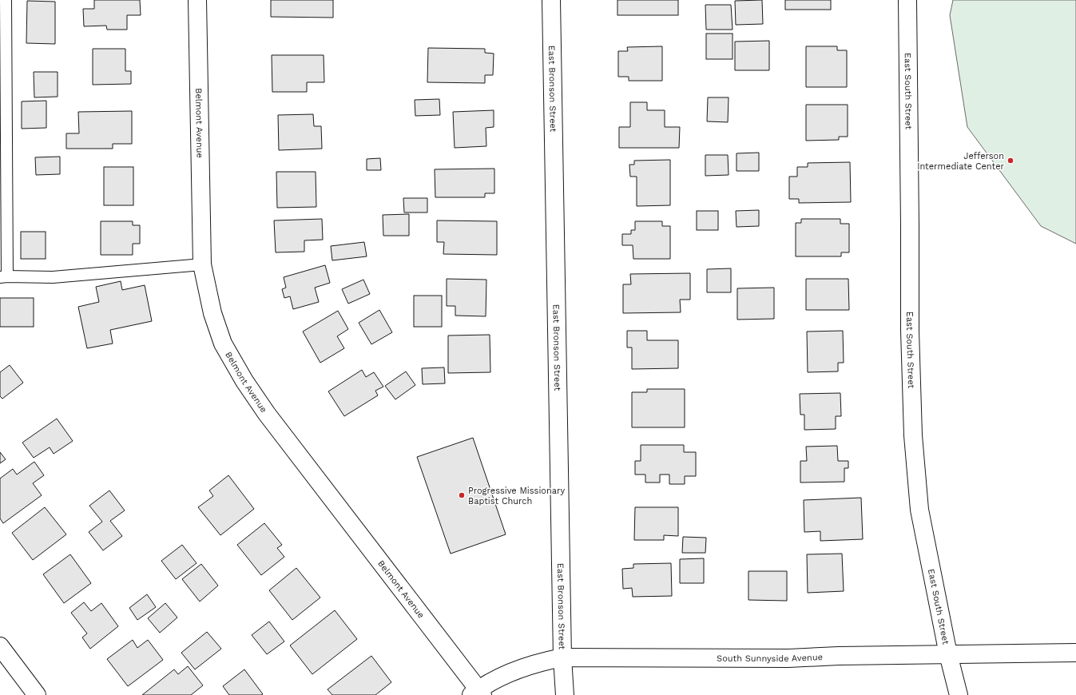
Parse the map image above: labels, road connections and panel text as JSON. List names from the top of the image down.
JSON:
{
  "streets": {
    "street": [
      "East Bronson Street",
      "East South Street",
      "Belmont Avenue",
      "South Sunnyside Avenue"
    ]
  },
  "crossings": [
    ["East Bronson Street", "South Sunnyside Avenue"],
    ["East South Street", "South Sunnyside Avenue"],
    ["Belmont Avenue", "South Sunnyside Avenue"]
  ],
  "places": ["Jefferson Intermediate Center", "Progressive Missionary Baptist Church"]
}
